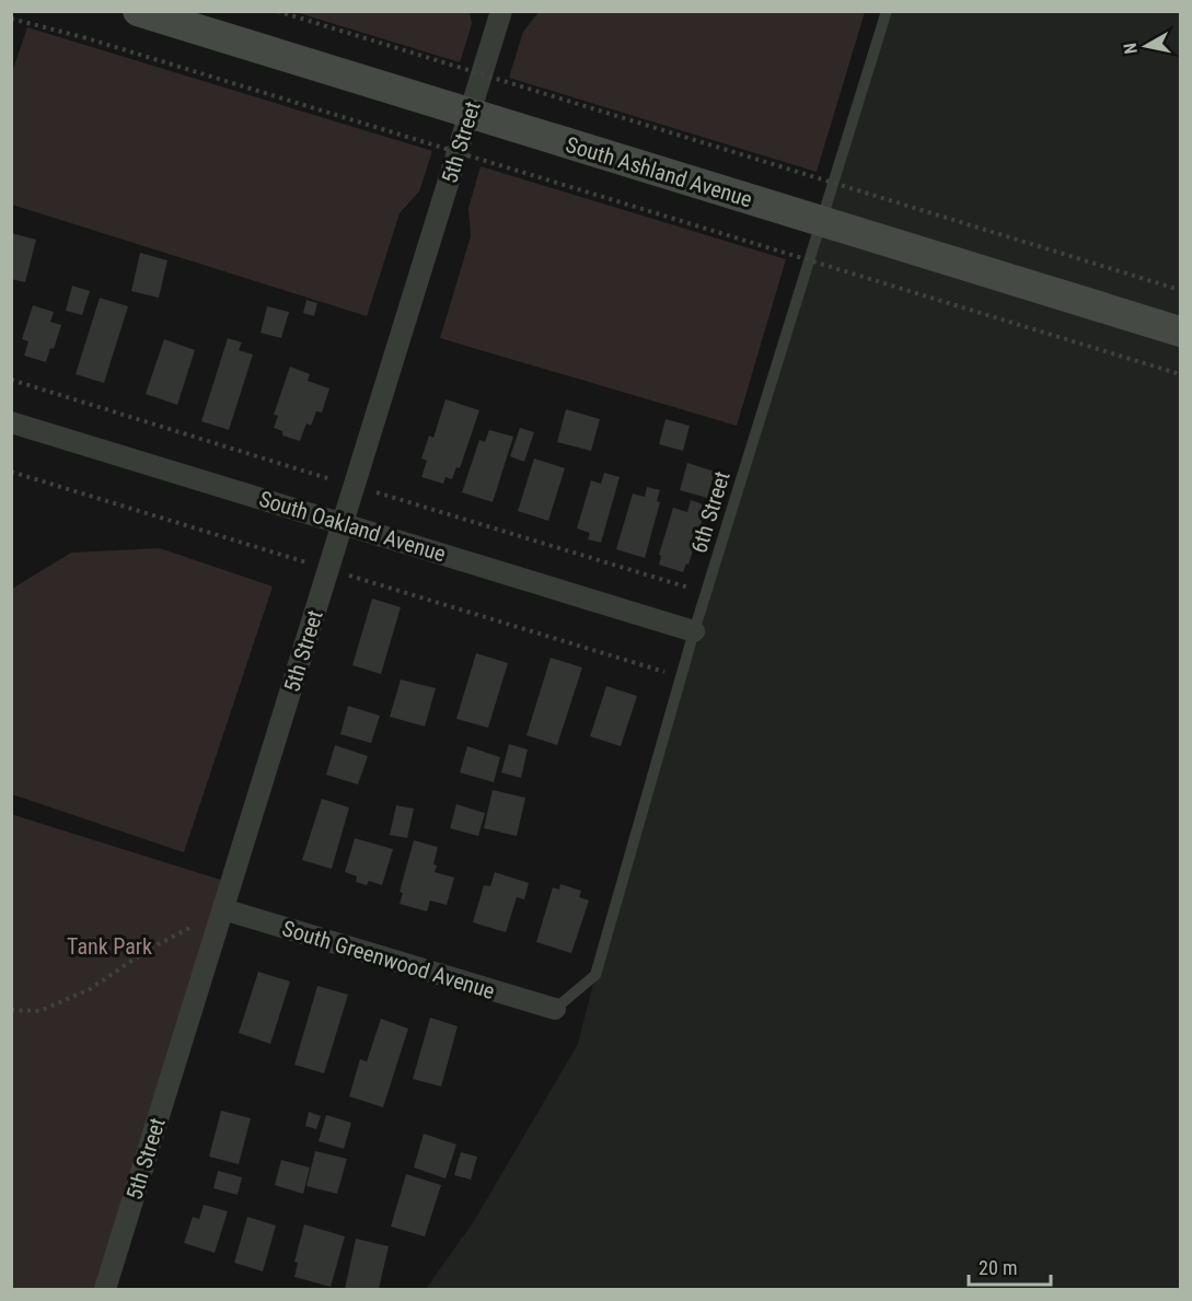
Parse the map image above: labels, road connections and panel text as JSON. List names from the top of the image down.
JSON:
{
  "streets": {
    "main road": ["South Ashland Avenue"],
    "street": ["5th Street", "South Oakland Avenue", "South Greenwood Avenue"],
    "lane": ["6th Street"]
  },
  "crossings": [
    ["5th Street", "South Oakland Avenue"],
    ["5th Street", "South Greenwood Avenue"],
    ["6th Street", "South Oakland Avenue"],
    ["6th Street", "South Greenwood Avenue"]
  ],
  "parks": ["Tank Park"],
  "scale_bar": "20 m",
  "north": "left"
}
